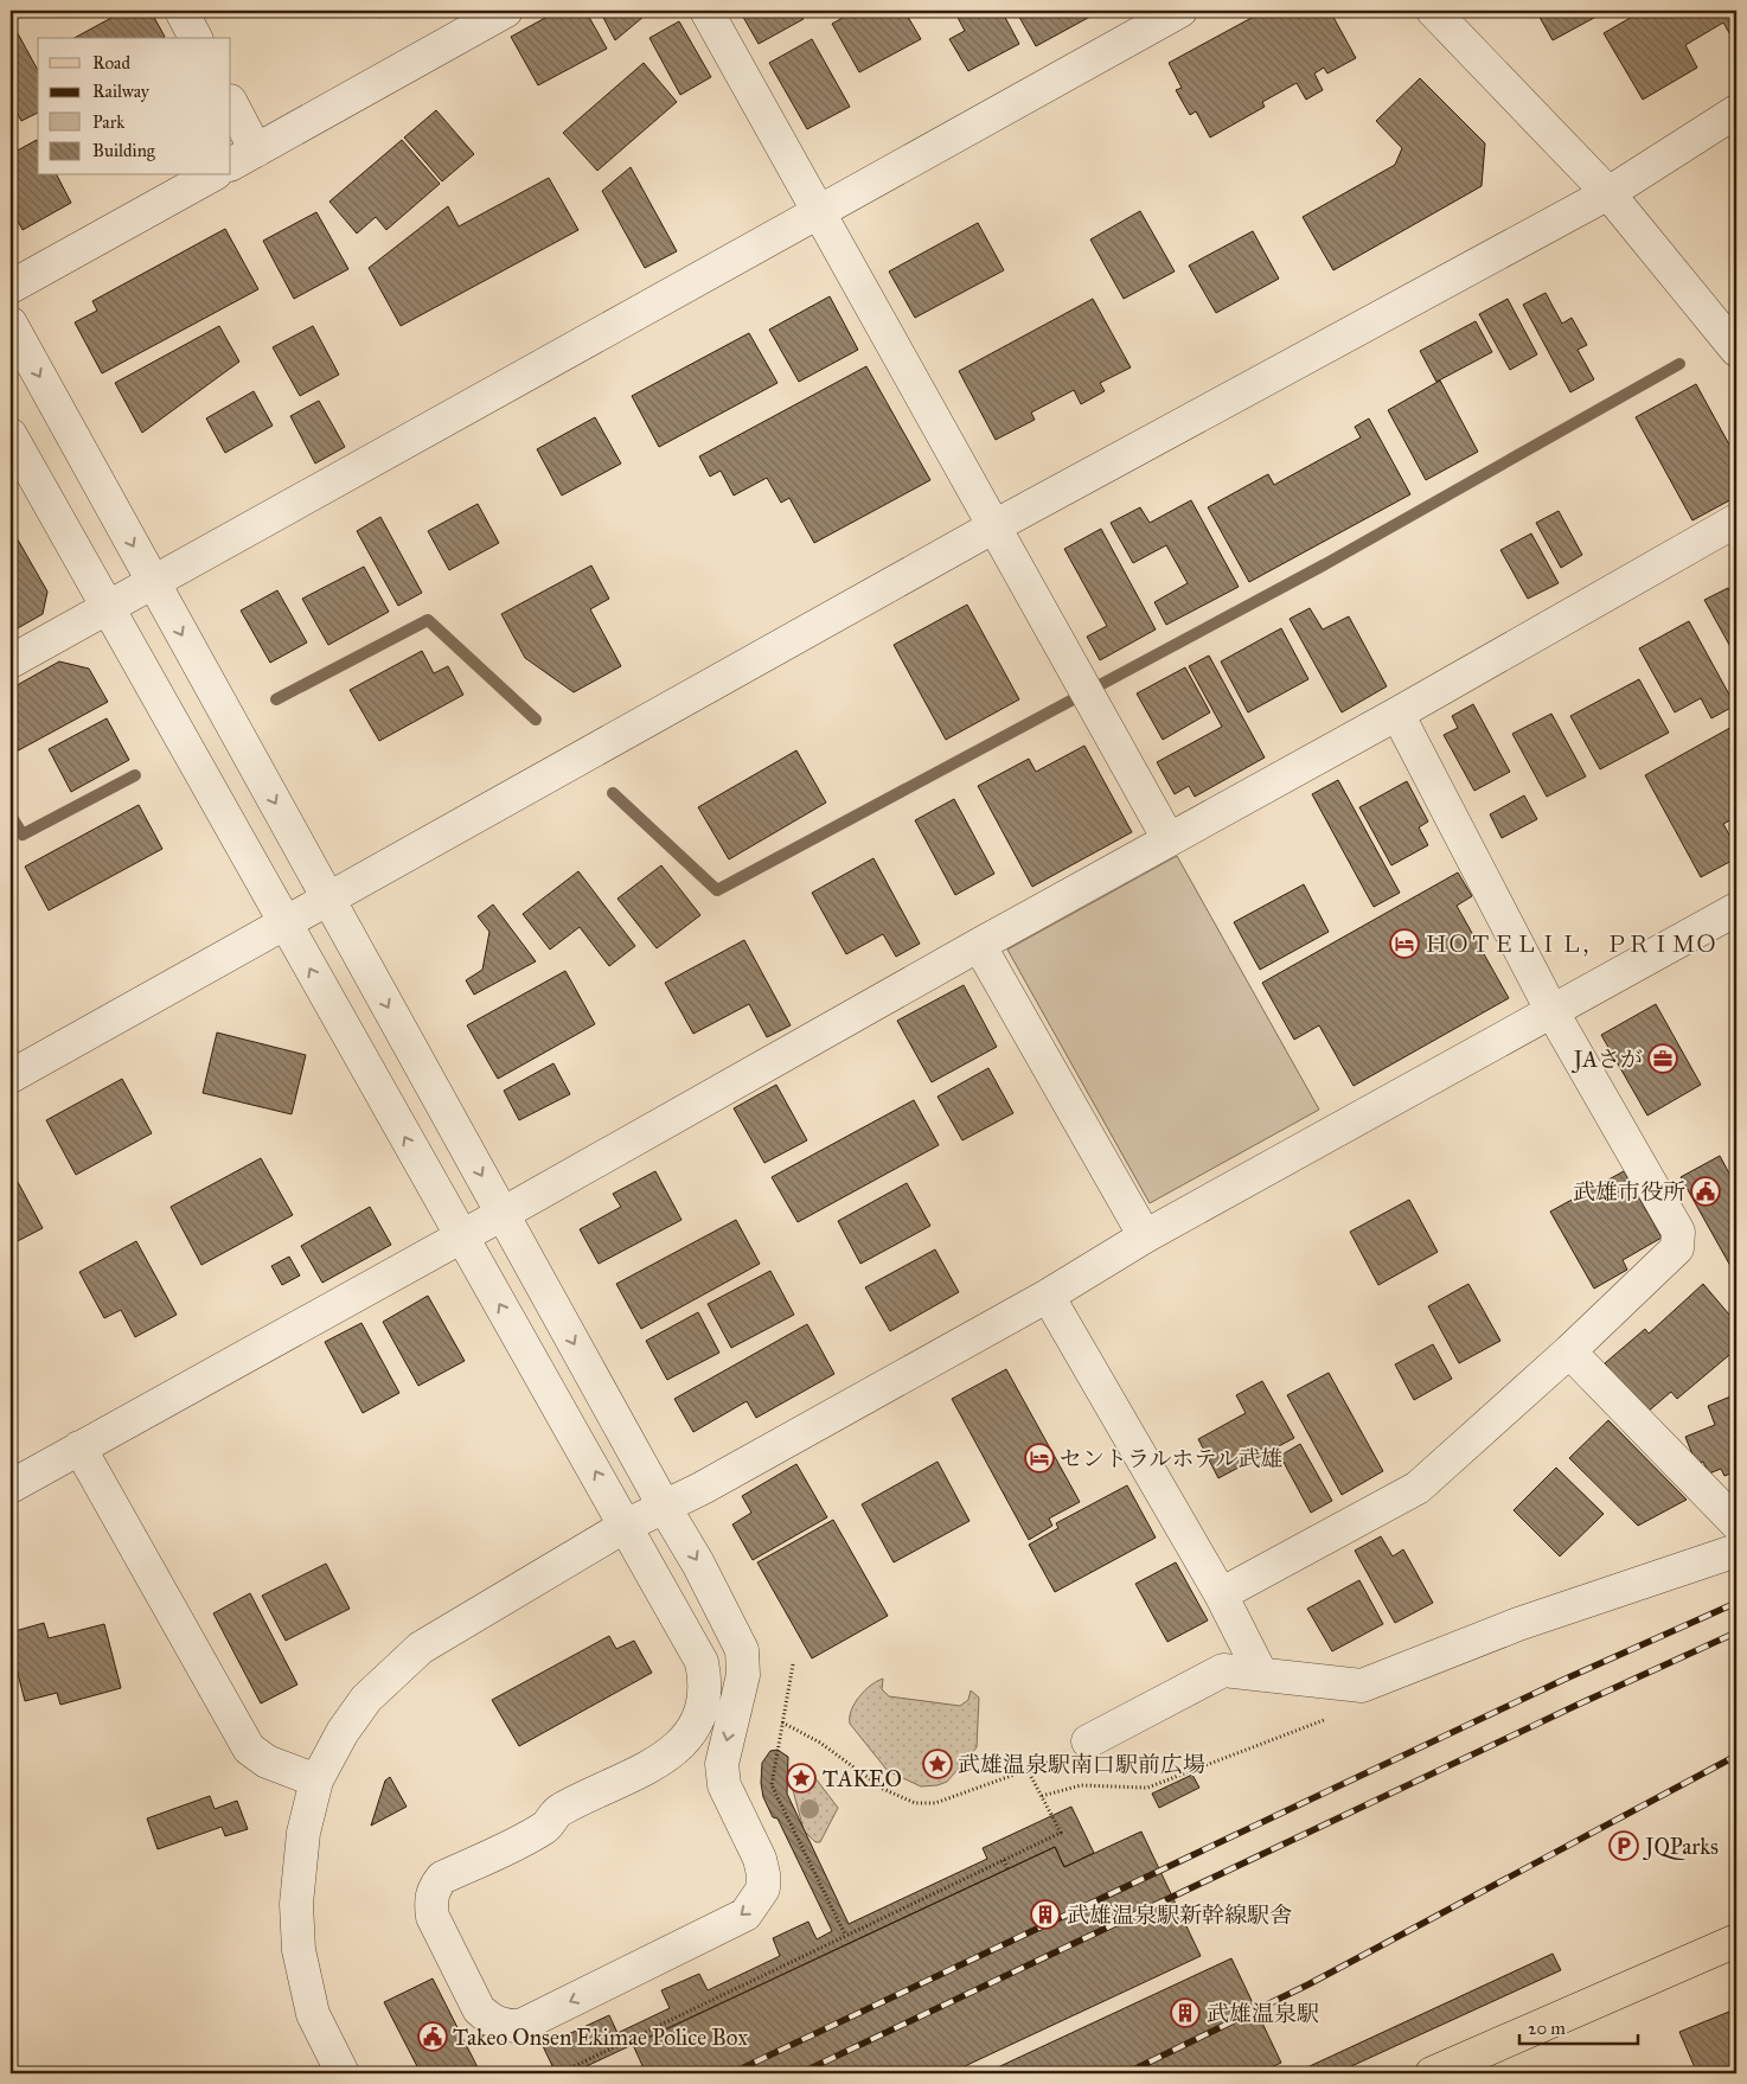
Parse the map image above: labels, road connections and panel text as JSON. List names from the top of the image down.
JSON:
{
  "places": {
    "hotel": ["ＨＯＴＥＬＩＬ，ＰＲＩＭＯ", "セントラルホテル武雄"],
    "office": ["JAさが"],
    "public building": ["武雄市役所", "Takeo Onsen Ekimae Police Box"],
    "place": ["武雄温泉駅南口駅前広場", "TAKEO"],
    "parking": ["JQParks"],
    "building": ["武雄温泉駅新幹線駅舎", "武雄温泉駅"]
  },
  "legend": [
    "Road",
    "Railway",
    "Park",
    "Building"
  ],
  "scale_bar": "20 m"
}
